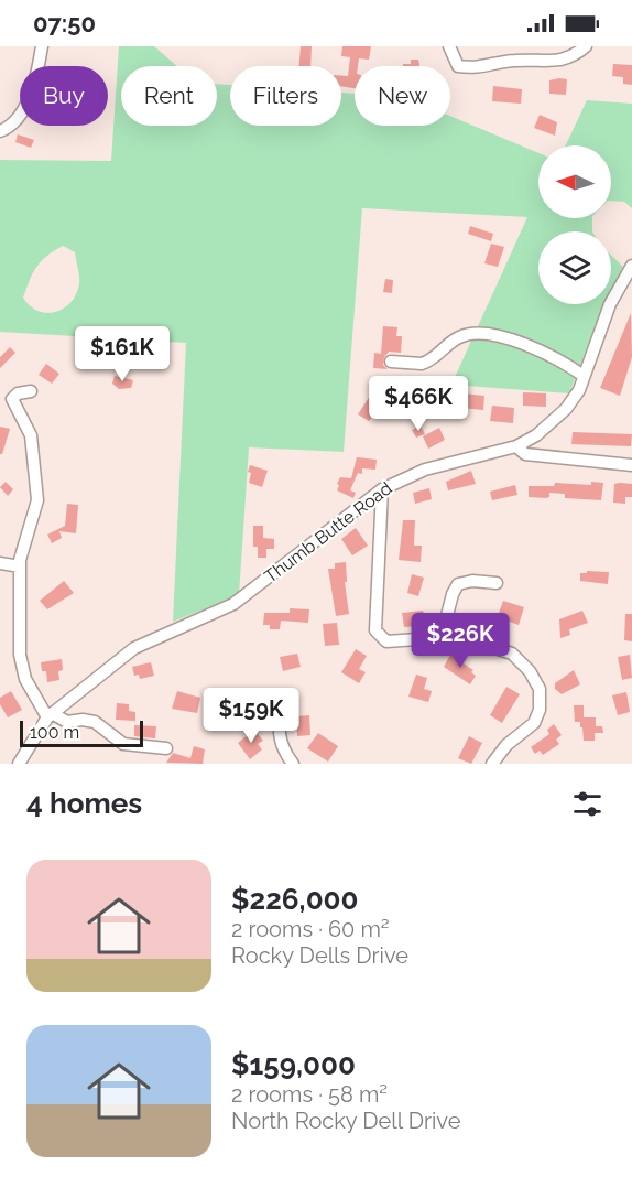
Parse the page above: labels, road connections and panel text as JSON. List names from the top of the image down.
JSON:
{
  "streets": {
    "street": ["Thumb Butte Road"]
  },
  "scale_bar": "100 m",
  "north": "left",
  "page": {
    "status": "07:50",
    "chip": [
      "Buy",
      "Rent",
      "Filters",
      "New"
    ],
    "price": [
      "$161K",
      "$466K",
      "$226K",
      "$159K"
    ],
    "scale": "100 m",
    "heading": "4 homes",
    "list": [
      {
        "name": "$226,000",
        "note": "2 rooms · 60 m² · Rocky Dells Drive"
      },
      {
        "name": "$159,000",
        "note": "2 rooms · 58 m² · North Rocky Dell Drive"
      }
    ]
  }
}
